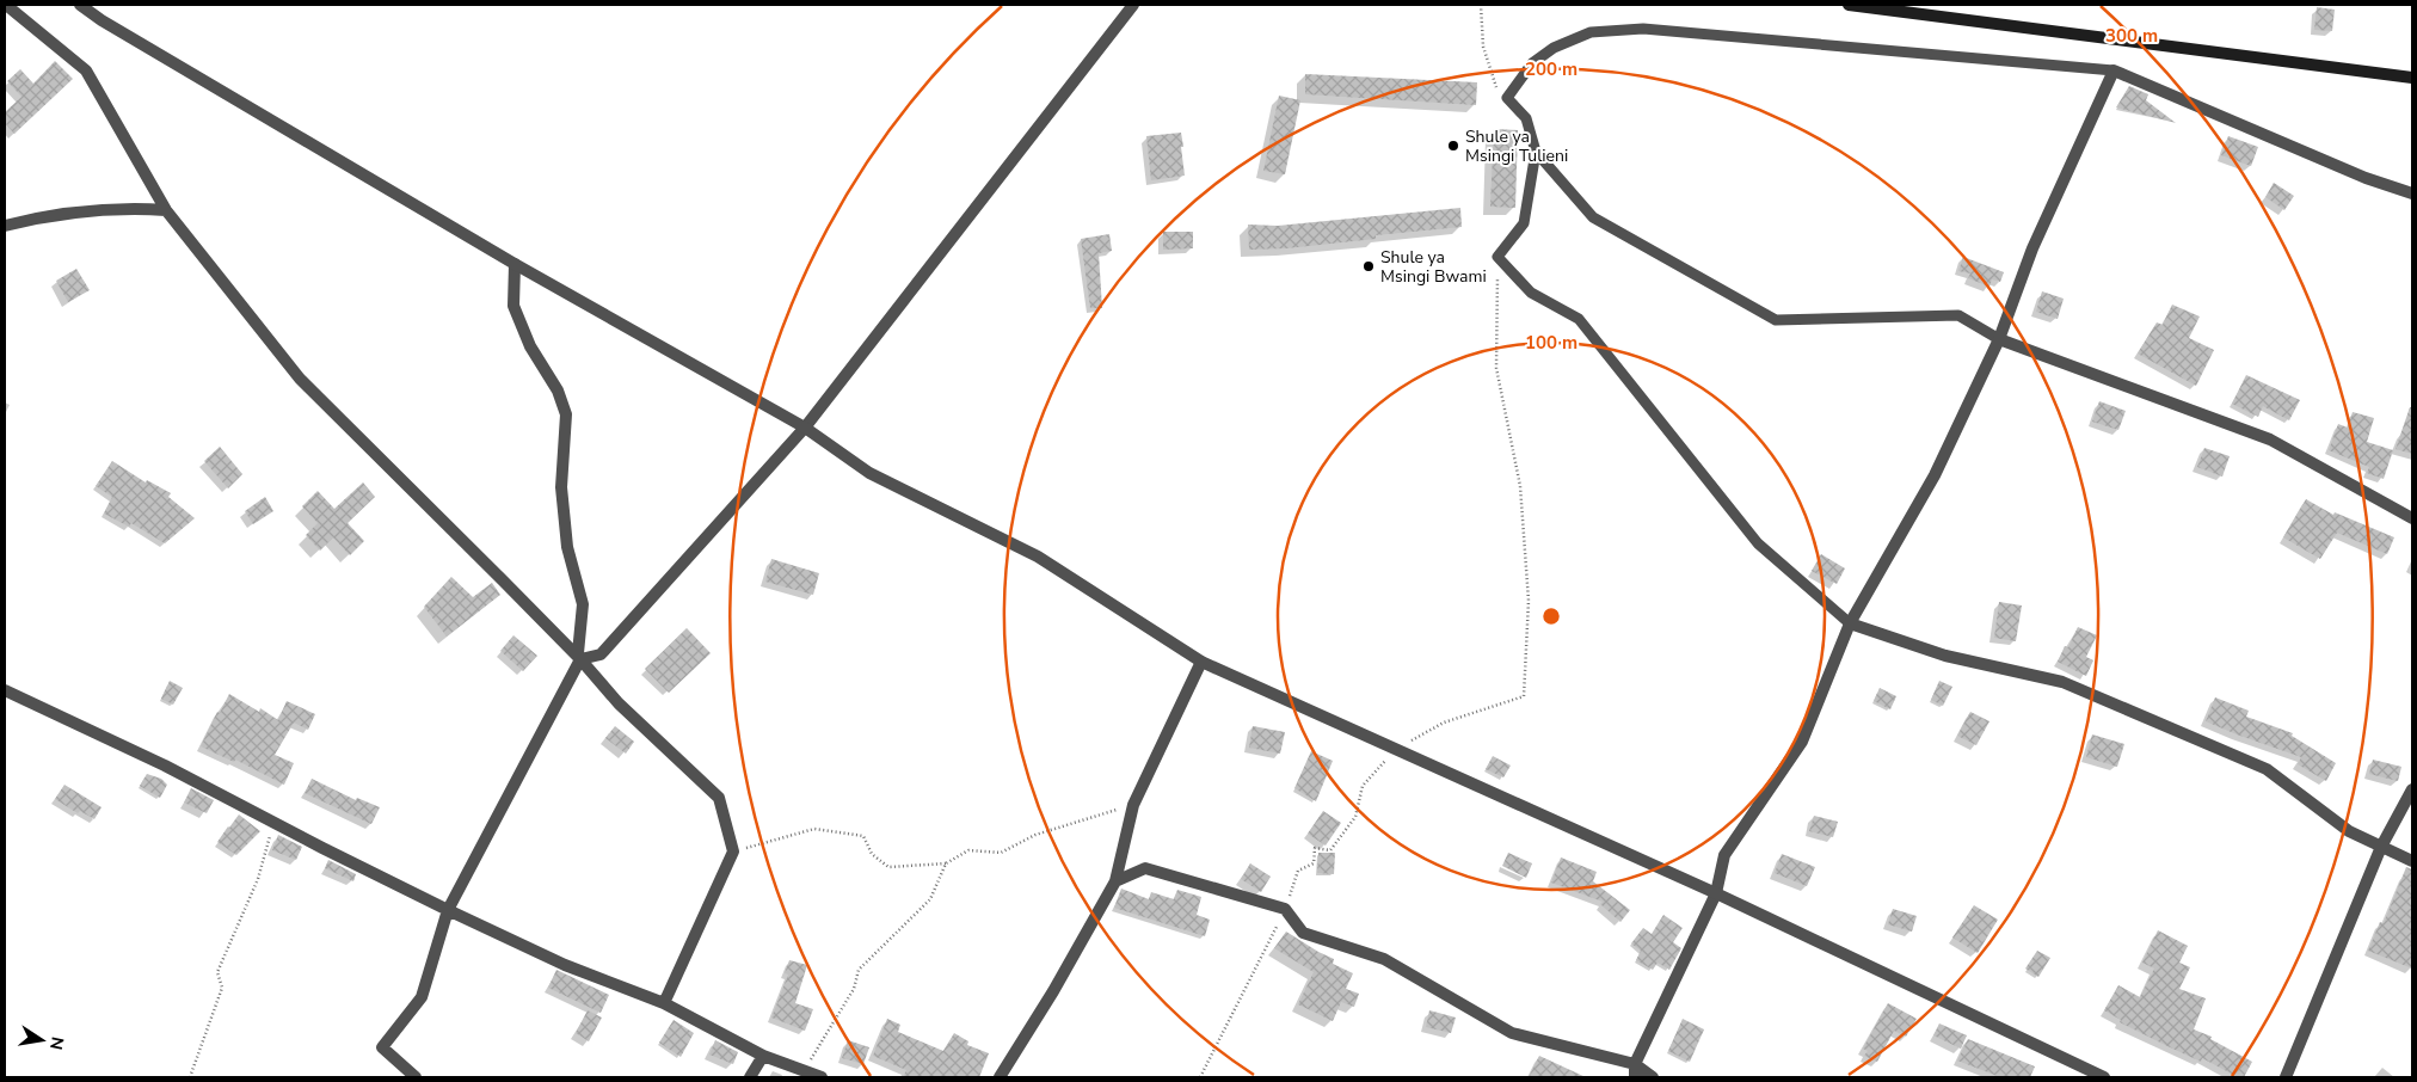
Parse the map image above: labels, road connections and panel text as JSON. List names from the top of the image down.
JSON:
{
  "places": ["Shule ya Msingi Tulieni", "Shule ya Msingi Bwami"],
  "north": "right",
  "rings": ["300 m", "200 m", "100 m"]
}
